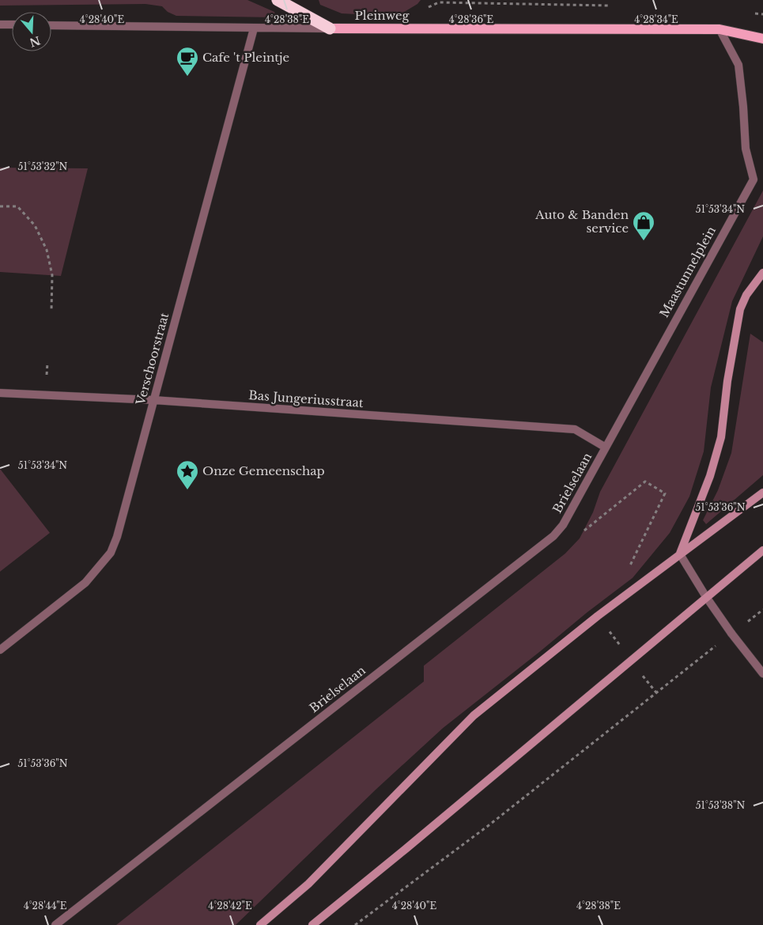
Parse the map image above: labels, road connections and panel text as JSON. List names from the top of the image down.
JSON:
{
  "streets": {
    "main road": ["Pleinweg"],
    "street": [
      "Maastunnelplein",
      "Verschoorstraat",
      "Bas Jungeriusstraat",
      "Brielselaan"
    ]
  },
  "crossings": [
    ["Pleinweg", "Maastunnelplein"],
    ["Pleinweg", "Verschoorstraat"],
    ["Maastunnelplein", "Bas Jungeriusstraat"],
    ["Maastunnelplein", "Brielselaan"],
    ["Verschoorstraat", "Bas Jungeriusstraat"],
    ["Bas Jungeriusstraat", "Brielselaan"]
  ],
  "places": {
    "cafe": ["Cafe 't Pleintje"],
    "shop": ["Auto & Banden service"],
    "place": ["Onze Gemeenschap"]
  },
  "north": "bottom",
  "coordinates": [
    "4°28'40\"E",
    "4°28'38\"E",
    "4°28'36\"E",
    "4°28'34\"E",
    "51°53'32\"N",
    "51°53'34\"N",
    "51°53'36\"N",
    "51°53'38\"N",
    "4°28'44\"E",
    "4°28'42\"E"
  ]
}
